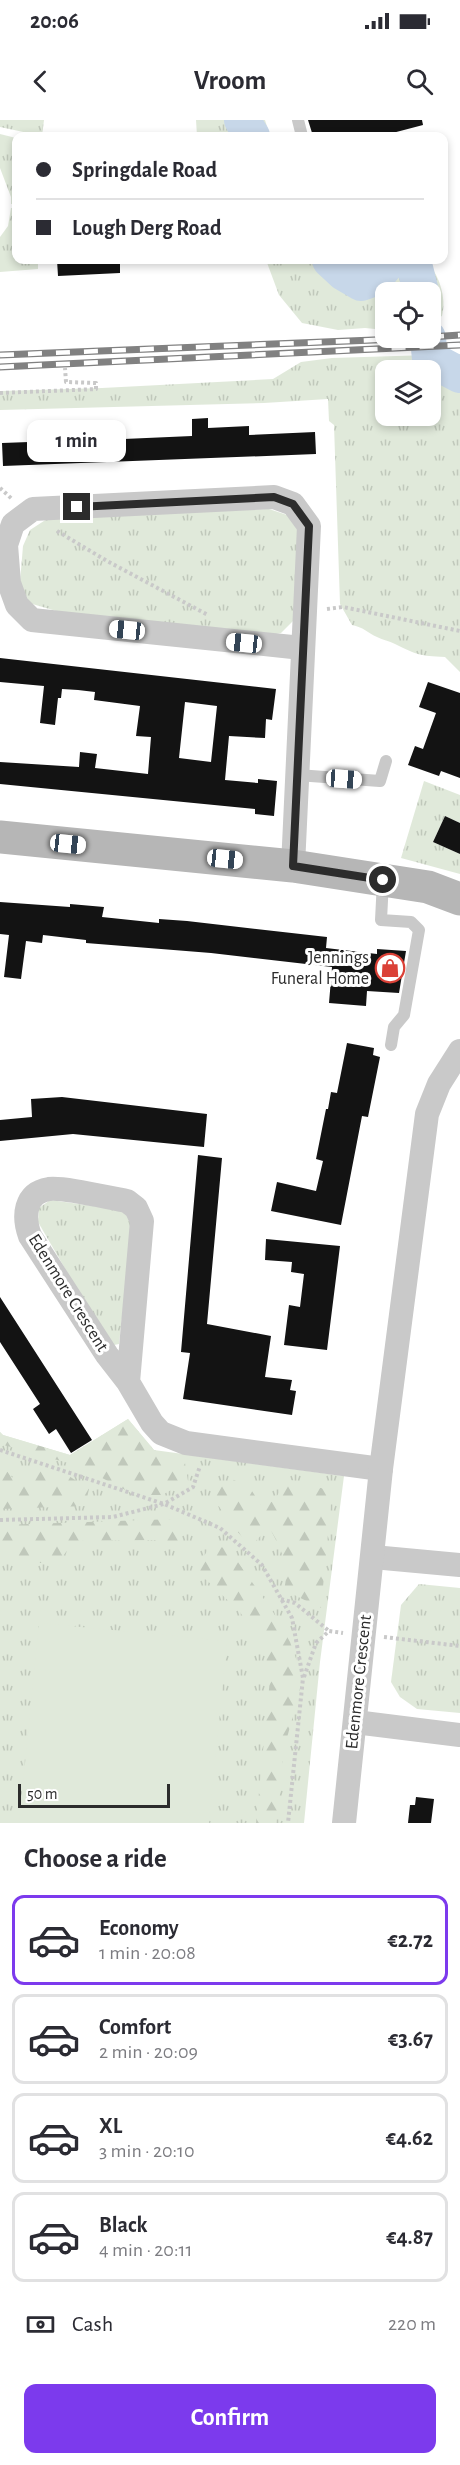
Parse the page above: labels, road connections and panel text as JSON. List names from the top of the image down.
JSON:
{
  "streets": {
    "street": ["Edenmore Crescent"]
  },
  "places": {
    "shop": ["Jennings Funeral Home"]
  },
  "scale_bar": "50 m",
  "page": {
    "status": "20:06",
    "header": "Vroom",
    "banner": ["Springdale Road", "Lough Derg Road"],
    "bubble": "1 min",
    "scale": "50 m",
    "heading": "Choose a ride",
    "list": [
      {
        "name": "Economy",
        "note": "1 min · 20:08",
        "value": "€2.72"
      },
      {
        "name": "Comfort",
        "note": "2 min · 20:09",
        "value": "€3.67"
      },
      {
        "name": "XL",
        "note": "3 min · 20:10",
        "value": "€4.62"
      },
      {
        "name": "Black",
        "note": "4 min · 20:11",
        "value": "€4.87"
      }
    ],
    "pay": ["Cash", "220 m"],
    "buttons": "Confirm"
  }
}
